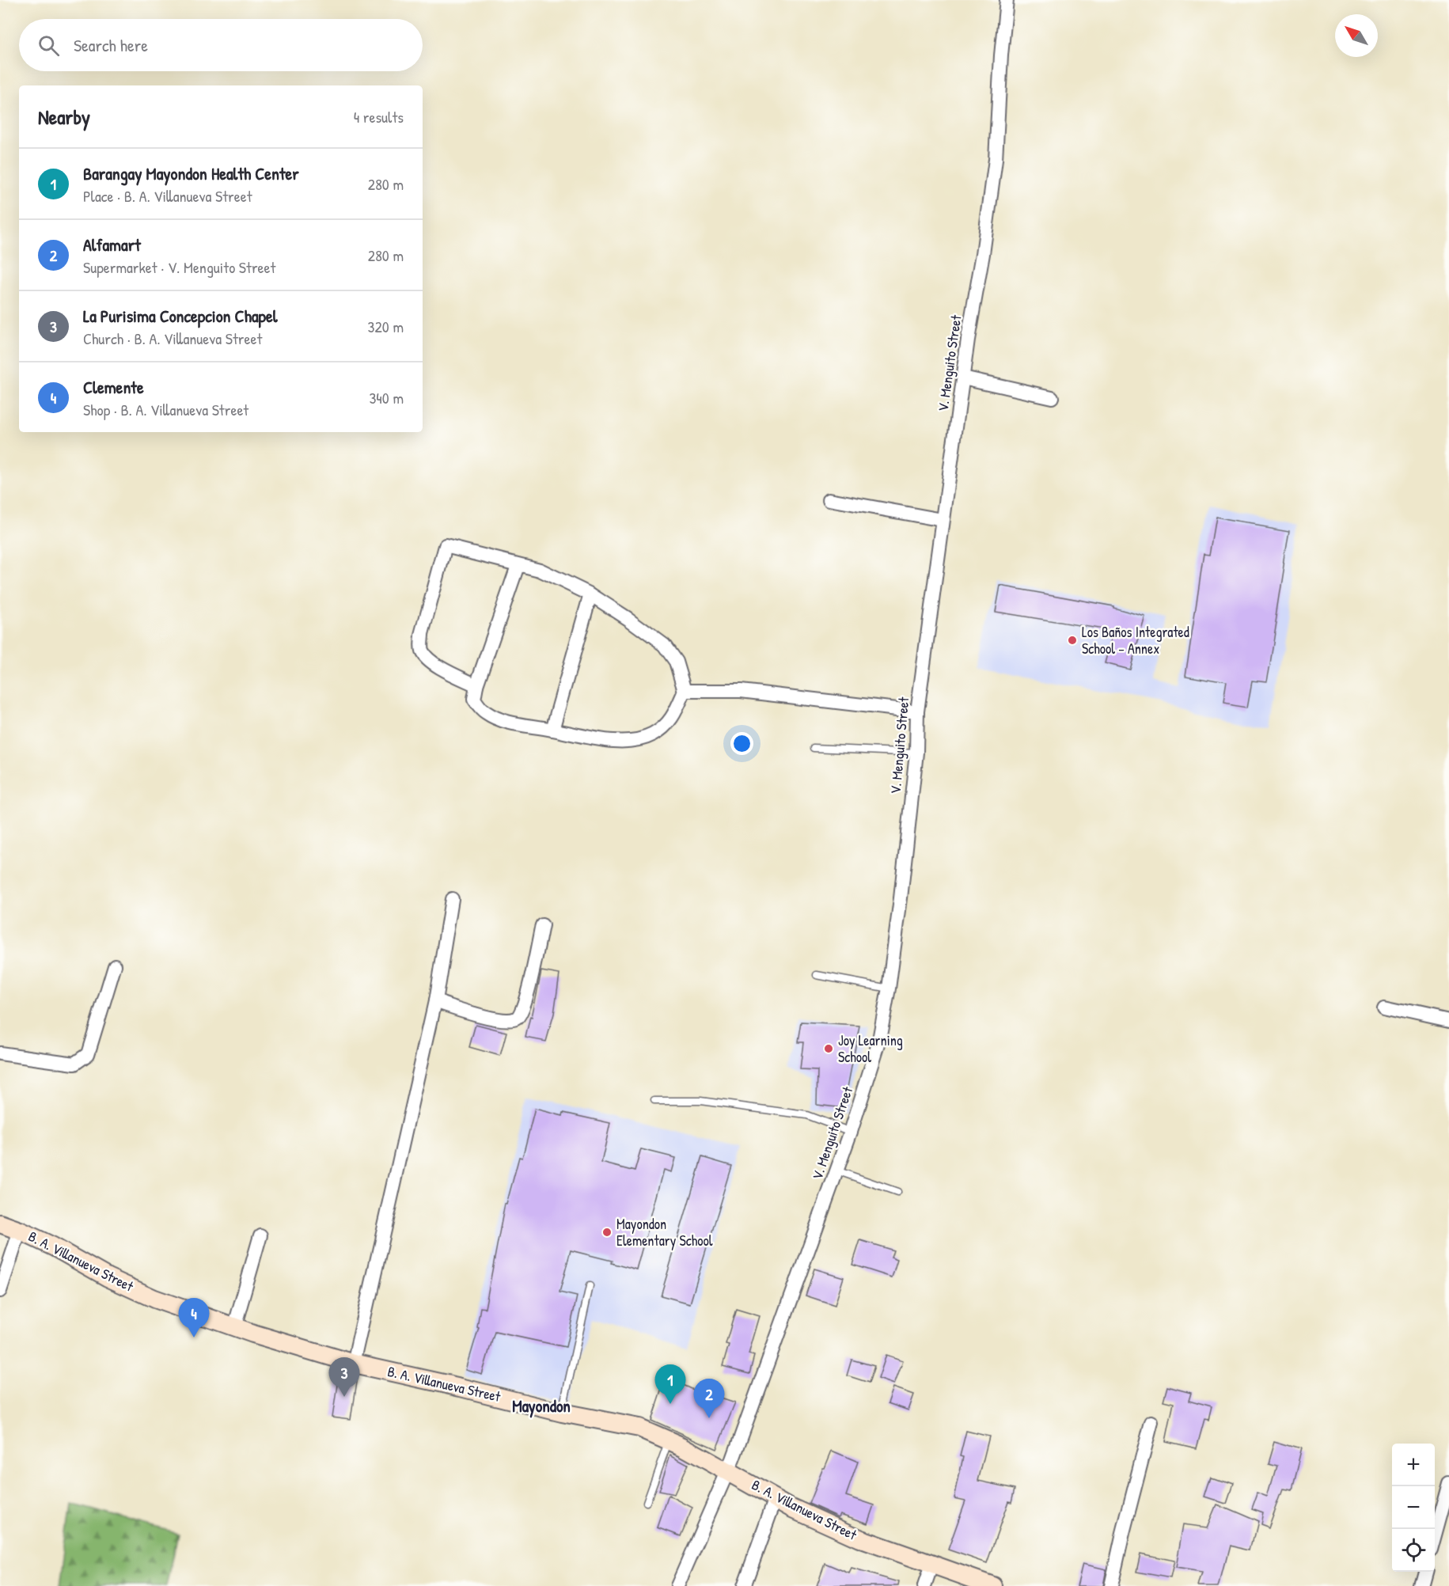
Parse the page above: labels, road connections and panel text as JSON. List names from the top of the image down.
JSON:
{
  "streets": {
    "street": ["V. Menguito Street", "B. A. Villanueva Street"]
  },
  "crossings": [
    ["V. Menguito Street", "B. A. Villanueva Street"]
  ],
  "districts": ["Mayondon"],
  "places": ["Los Baños Integrated School – Annex", "Joy Learning School", "Mayondon Elementary School"],
  "north": "top left",
  "page": {
    "search": "Search here",
    "heading": ["Nearby", "4 results"],
    "list": [
      {
        "mark": "1",
        "name": "Barangay Mayondon Health Center",
        "note": "Place · B. A. Villanueva Street",
        "value": "280 m"
      },
      {
        "mark": "2",
        "name": "Alfamart",
        "note": "Supermarket · V. Menguito Street",
        "value": "280 m"
      },
      {
        "mark": "3",
        "name": "La Purisima Concepcion Chapel",
        "note": "Church · B. A. Villanueva Street",
        "value": "320 m"
      },
      {
        "mark": "4",
        "name": "Clemente",
        "note": "Shop · B. A. Villanueva Street",
        "value": "340 m"
      }
    ],
    "pins": [
      "4",
      "3",
      "1",
      "2"
    ],
    "map_buttons": ["+", "−"]
  }
}
